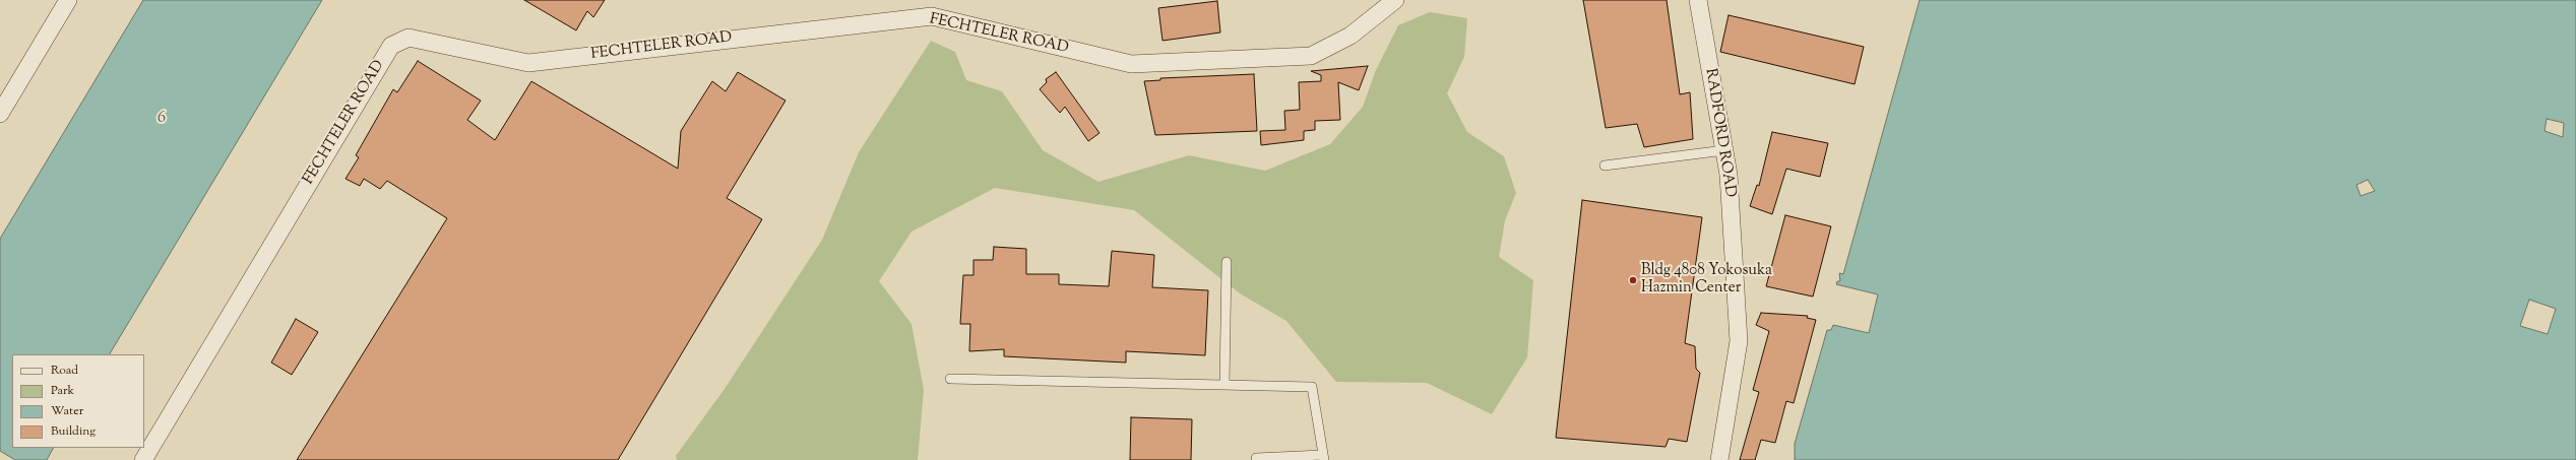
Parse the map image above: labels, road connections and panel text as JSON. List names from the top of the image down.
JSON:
{
  "streets": {
    "street": ["FECHTELER ROAD", "RADFORD ROAD"]
  },
  "water": ["6"],
  "places": ["Bldg 4808 Yokosuka Hazmin Center"],
  "legend": [
    "Road",
    "Park",
    "Water",
    "Building"
  ]
}
